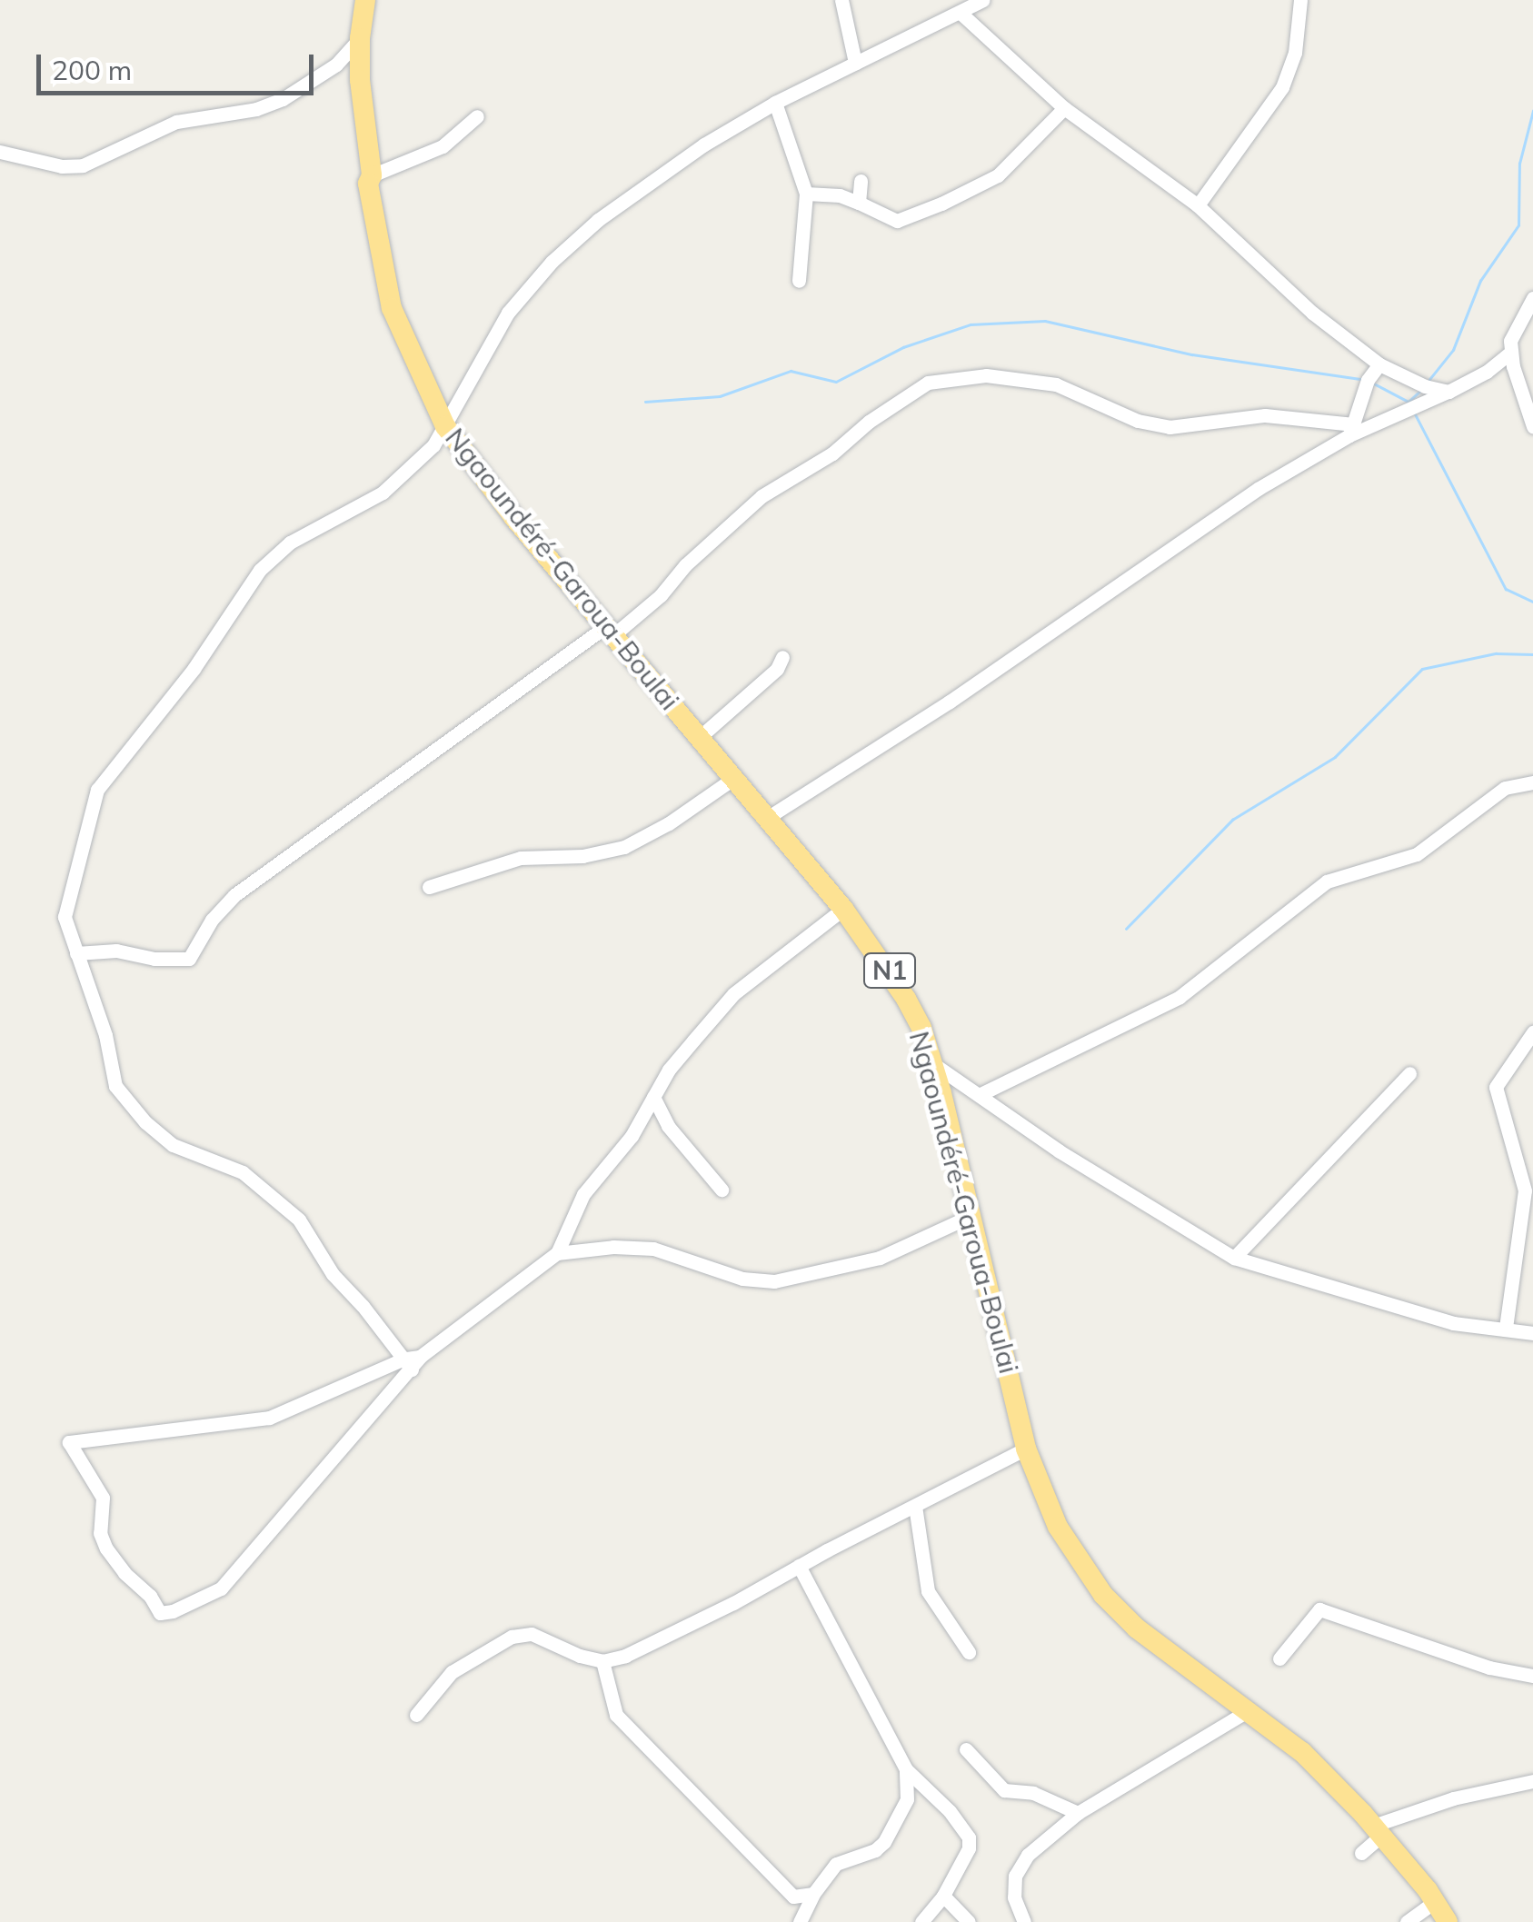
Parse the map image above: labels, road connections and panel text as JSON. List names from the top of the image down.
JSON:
{
  "streets": {
    "highway": ["Ngaoundéré-Garoua-Boulai", "N1"]
  },
  "scale_bar": "200 m"
}
